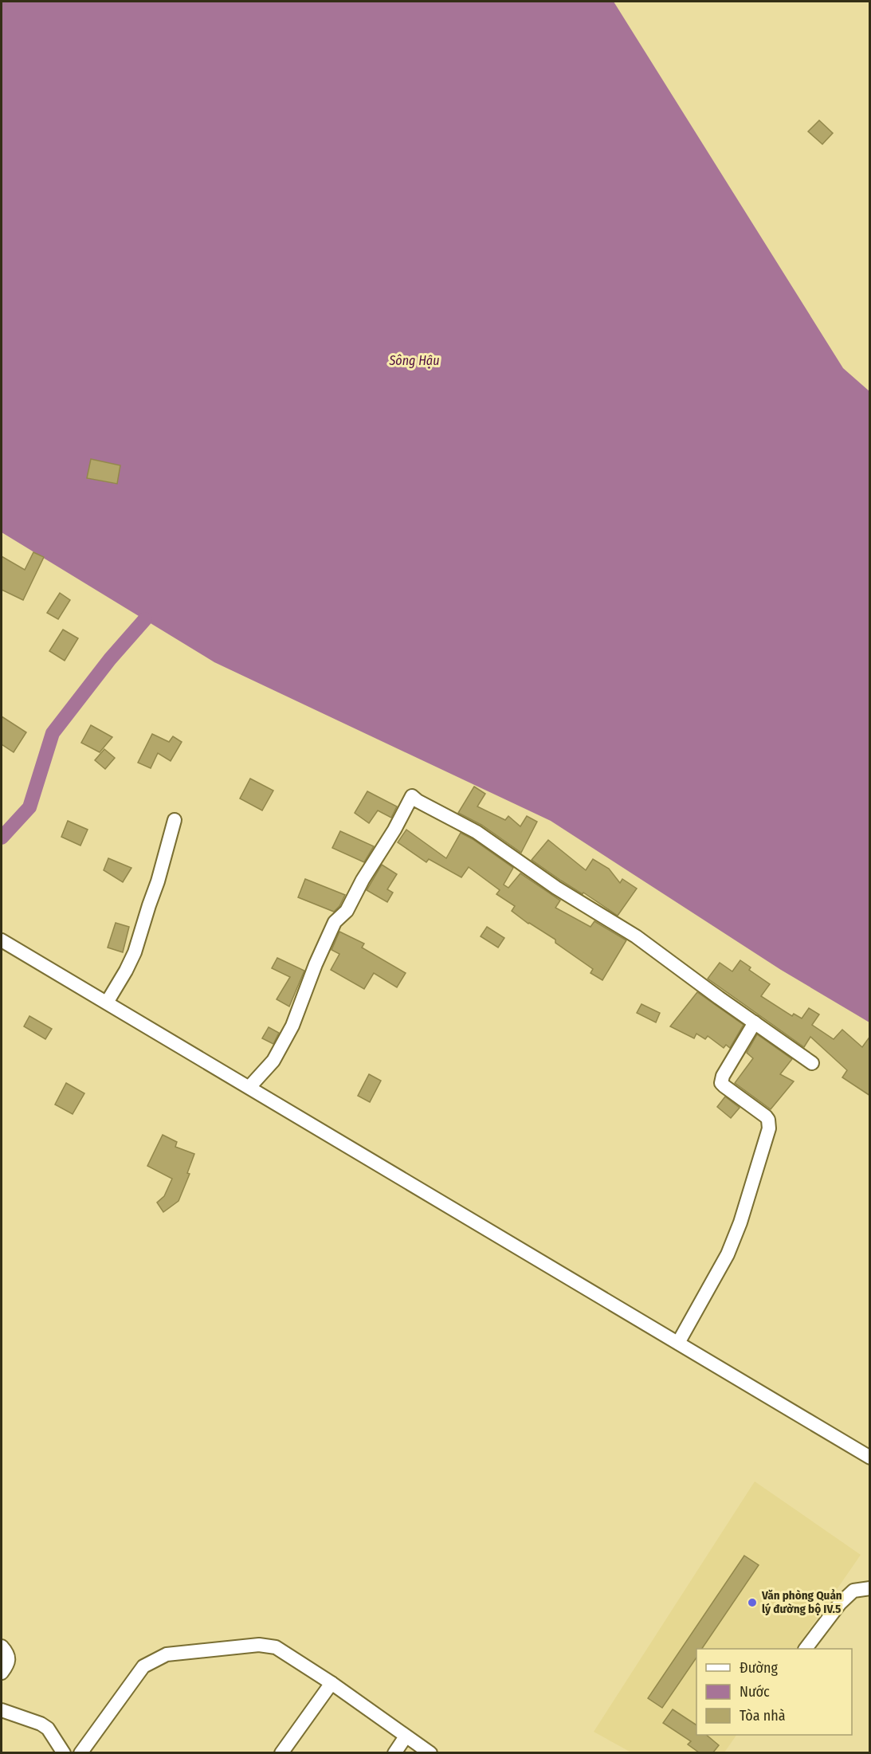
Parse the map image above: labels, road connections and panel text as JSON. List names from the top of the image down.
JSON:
{
  "water": ["Sông Hậu"],
  "places": ["Văn phòng Quản lý đường bộ IV.5"],
  "legend": ["Đường", "Nước", "Tòa nhà"]
}
